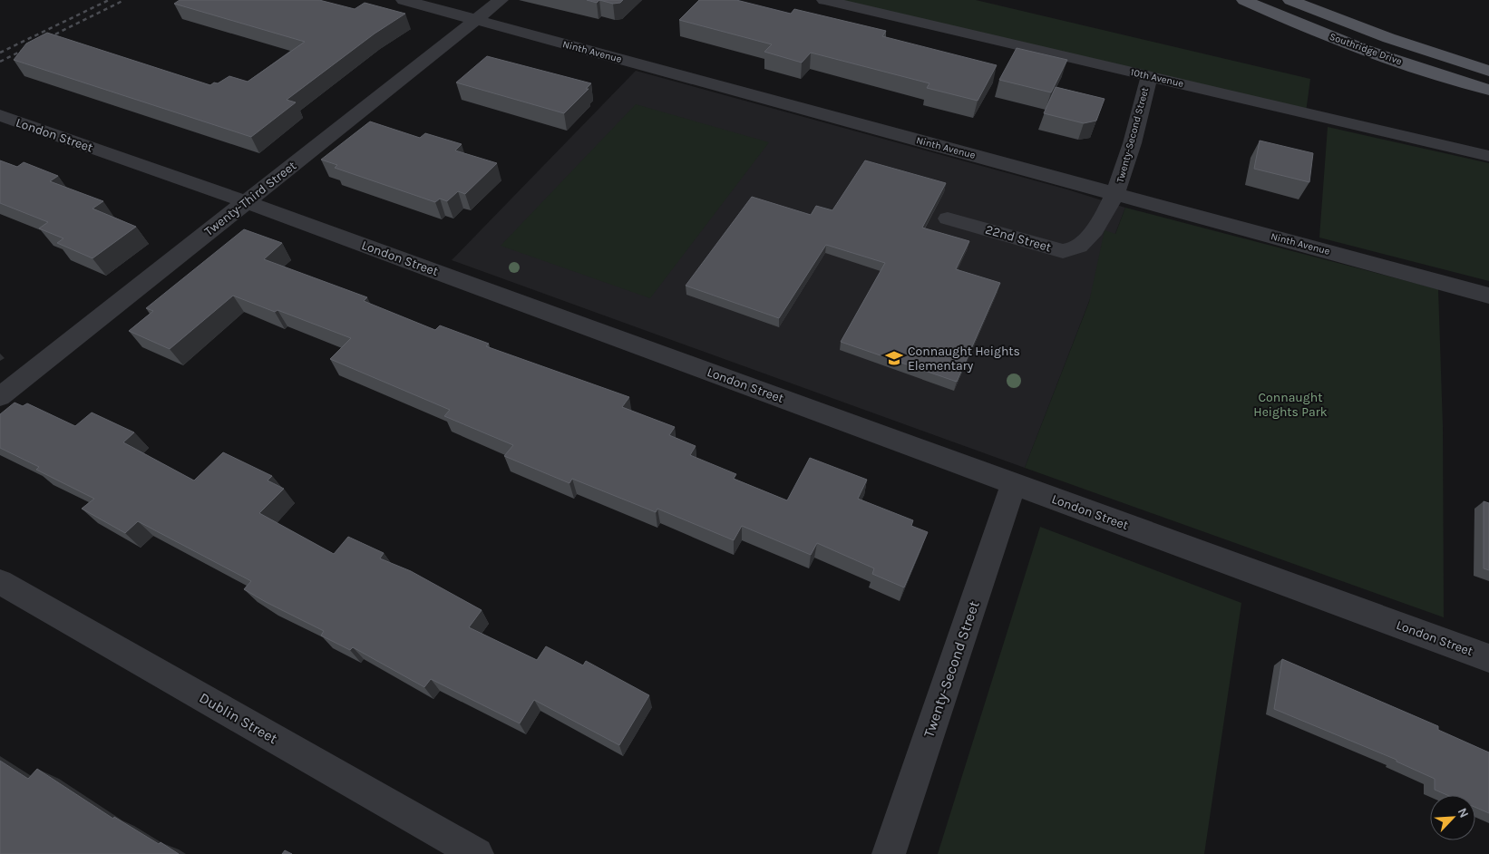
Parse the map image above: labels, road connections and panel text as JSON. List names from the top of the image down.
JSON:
{
  "streets": {
    "main road": ["Southridge Drive"],
    "street": [
      "Ninth Avenue",
      "10th Avenue",
      "London Street",
      "Twenty-Second Street",
      "Twenty-Third Street",
      "22nd Street",
      "Dublin Street"
    ]
  },
  "crossings": [
    ["Ninth Avenue", "Twenty-Second Street"],
    ["Ninth Avenue", "Twenty-Third Street"],
    ["Ninth Avenue", "22nd Street"],
    ["10th Avenue", "Twenty-Second Street"],
    ["London Street", "Twenty-Second Street"],
    ["London Street", "Twenty-Third Street"],
    ["Twenty-Second Street", "22nd Street"]
  ],
  "parks": ["Connaught Heights Park"],
  "places": {
    "school or university": ["Connaught Heights Elementary"]
  },
  "north": "top right"
}
